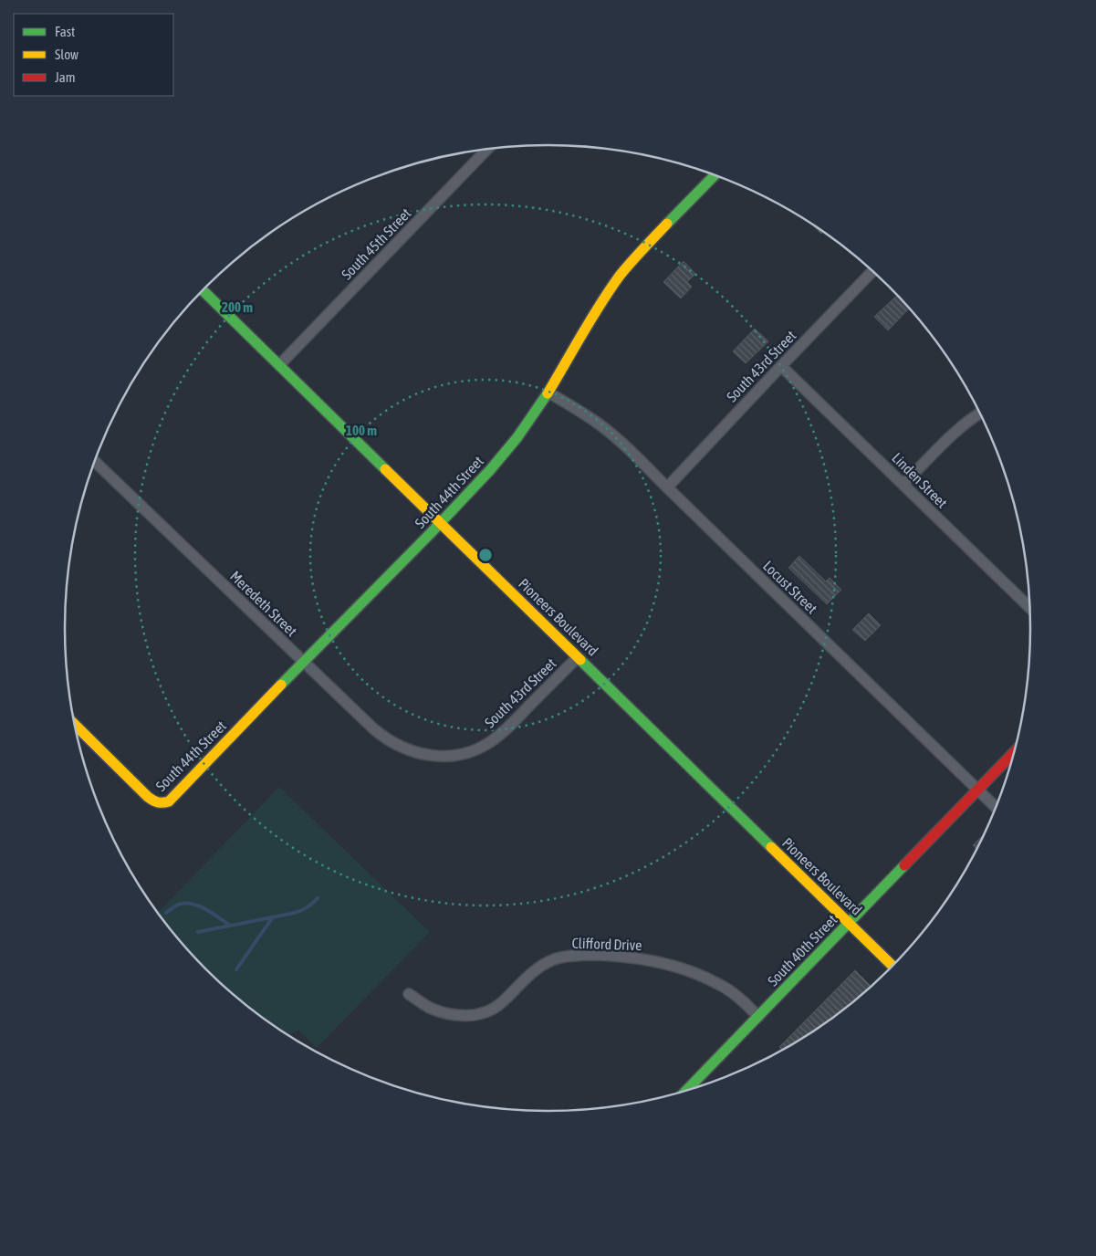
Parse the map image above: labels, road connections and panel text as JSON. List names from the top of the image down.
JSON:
{
  "streets": {
    "main road": ["South 44th Street", "Pioneers Boulevard", "South 40th Street"],
    "street": [
      "South 45th Street",
      "South 43rd Street",
      "Linden Street",
      "Locust Street",
      "Meredeth Street",
      "Clifford Drive"
    ]
  },
  "crossings": [
    ["South 45th Street", "Pioneers Boulevard"],
    ["South 43rd Street", "Linden Street"],
    ["South 43rd Street", "Locust Street"],
    ["South 43rd Street", "Meredeth Street"],
    ["South 43rd Street", "Pioneers Boulevard"],
    ["South 44th Street", "Locust Street"],
    ["South 44th Street", "Meredeth Street"],
    ["South 44th Street", "Pioneers Boulevard"],
    ["Locust Street", "South 40th Street"],
    ["Pioneers Boulevard", "South 40th Street"],
    ["Clifford Drive", "South 40th Street"]
  ],
  "legend": ["Fast", "Slow", "Jam"],
  "rings": ["200 m", "100 m"]
}
